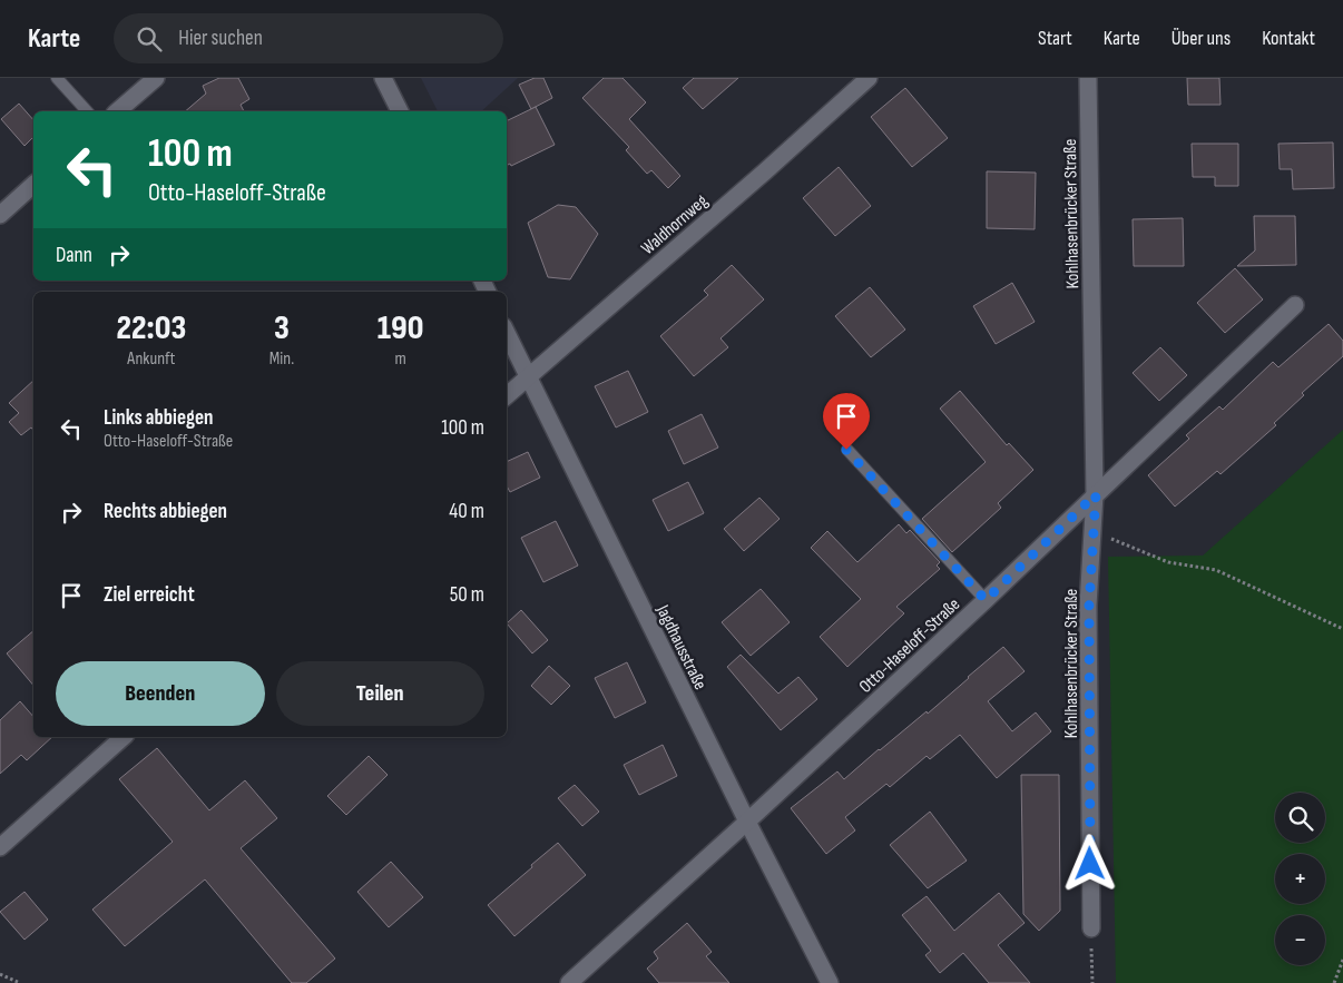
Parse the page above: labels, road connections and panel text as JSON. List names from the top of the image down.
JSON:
{
  "streets": {
    "street": [
      "Kohlhasenbrücker Straße",
      "Waldhornweg",
      "Otto-Haseloff-Straße",
      "Jagdhausstraße"
    ]
  },
  "crossings": [
    ["Kohlhasenbrücker Straße", "Otto-Haseloff-Straße"],
    ["Waldhornweg", "Jagdhausstraße"],
    ["Otto-Haseloff-Straße", "Jagdhausstraße"]
  ],
  "page": {
    "header": "Karte",
    "search": "Hier suchen",
    "nav": [
      "Start",
      "Karte",
      "Über uns",
      "Kontakt"
    ],
    "turn": ["100 m", "Otto-Haseloff-Straße"],
    "then": "Dann",
    "eta": [
      "22:03",
      "Ankunft",
      "3",
      "Min.",
      "190",
      "m"
    ],
    "list": [
      {
        "name": "Links abbiegen",
        "note": "Otto-Haseloff-Straße",
        "value": "100 m"
      },
      {
        "name": "Rechts abbiegen",
        "value": "40 m"
      },
      {
        "name": "Ziel erreicht",
        "value": "50 m"
      }
    ],
    "buttons": ["Beenden", "Teilen"],
    "map_buttons": ["+", "−"]
  }
}
